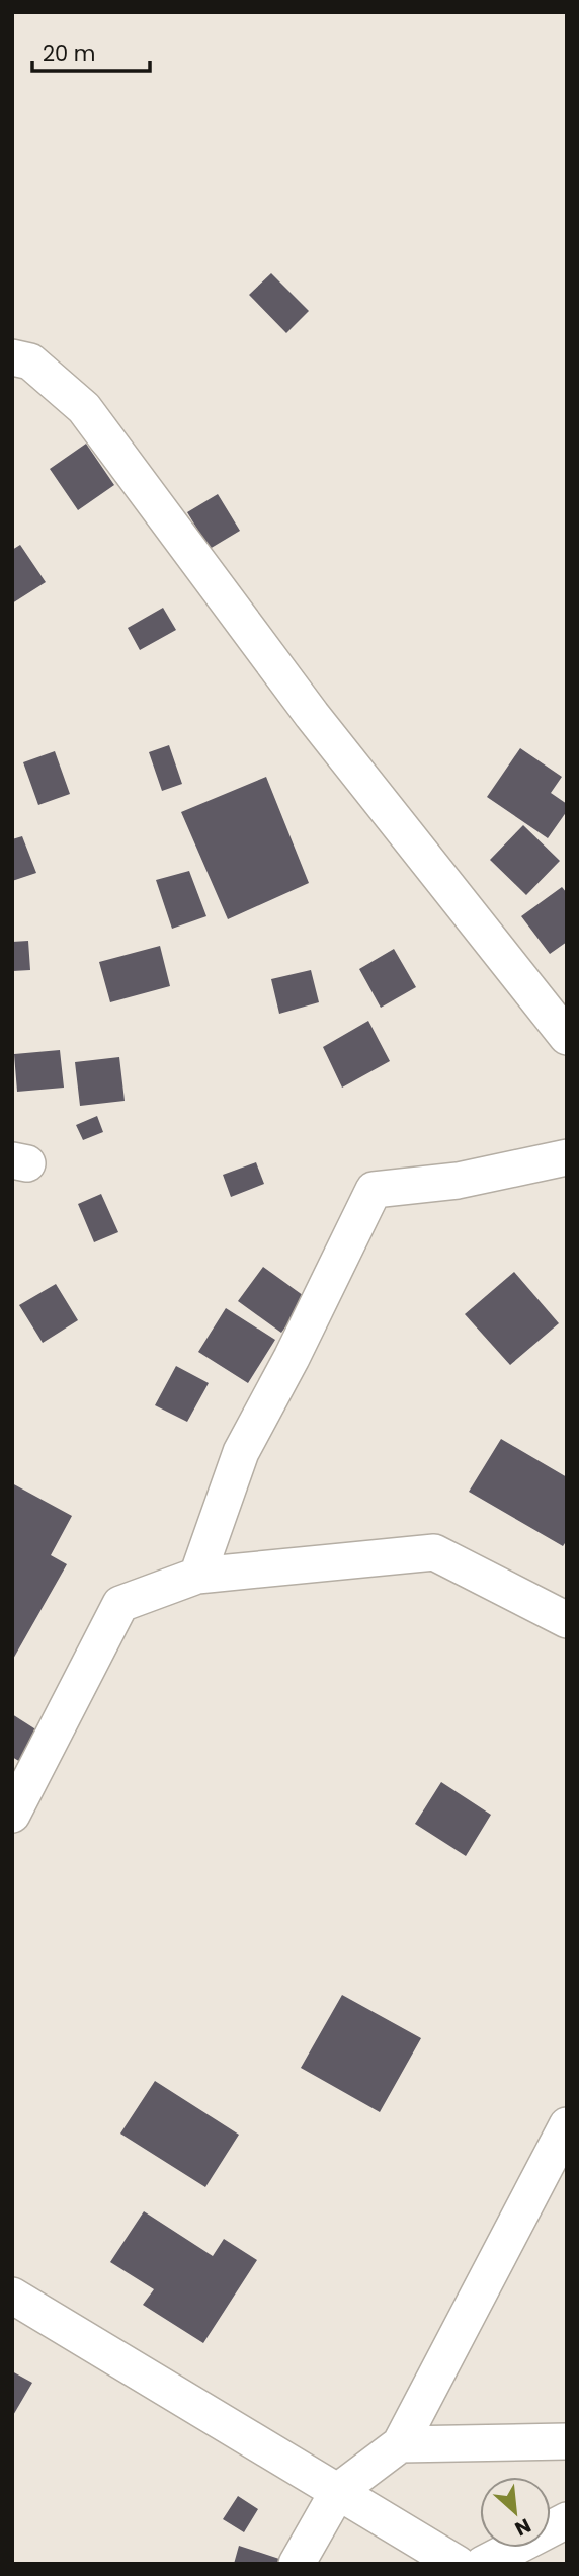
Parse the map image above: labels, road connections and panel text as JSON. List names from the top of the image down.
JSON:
{
  "scale_bar": "20 m",
  "north": "bottom right"
}
